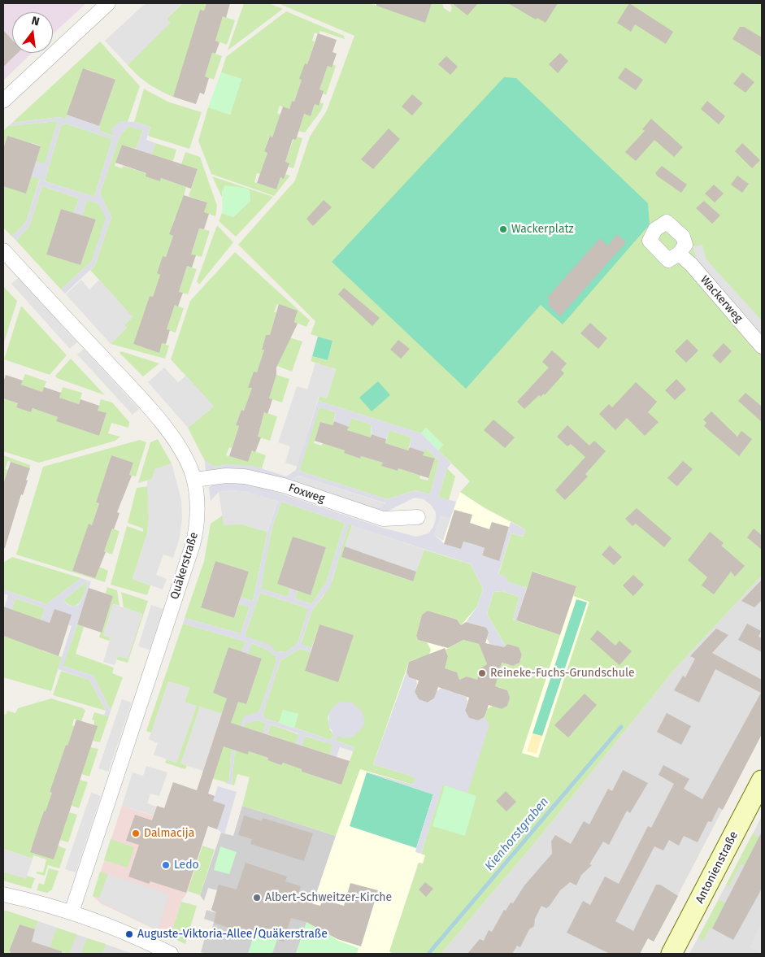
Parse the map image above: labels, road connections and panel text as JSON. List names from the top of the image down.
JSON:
{
  "streets": {
    "main road": ["Antonienstraße"],
    "street": ["Wackerweg", "Foxweg", "Quäkerstraße"]
  },
  "crossings": [
    ["Foxweg", "Quäkerstraße"]
  ],
  "water": ["Kienhorstgraben"],
  "places": [
    "Wackerplatz",
    "Reineke-Fuchs-Grundschule",
    "Dalmacija",
    "Ledo",
    "Albert-Schweitzer-Kirche",
    "Auguste-Viktoria-Allee/Quäkerstraße"
  ],
  "north": "top"
}
